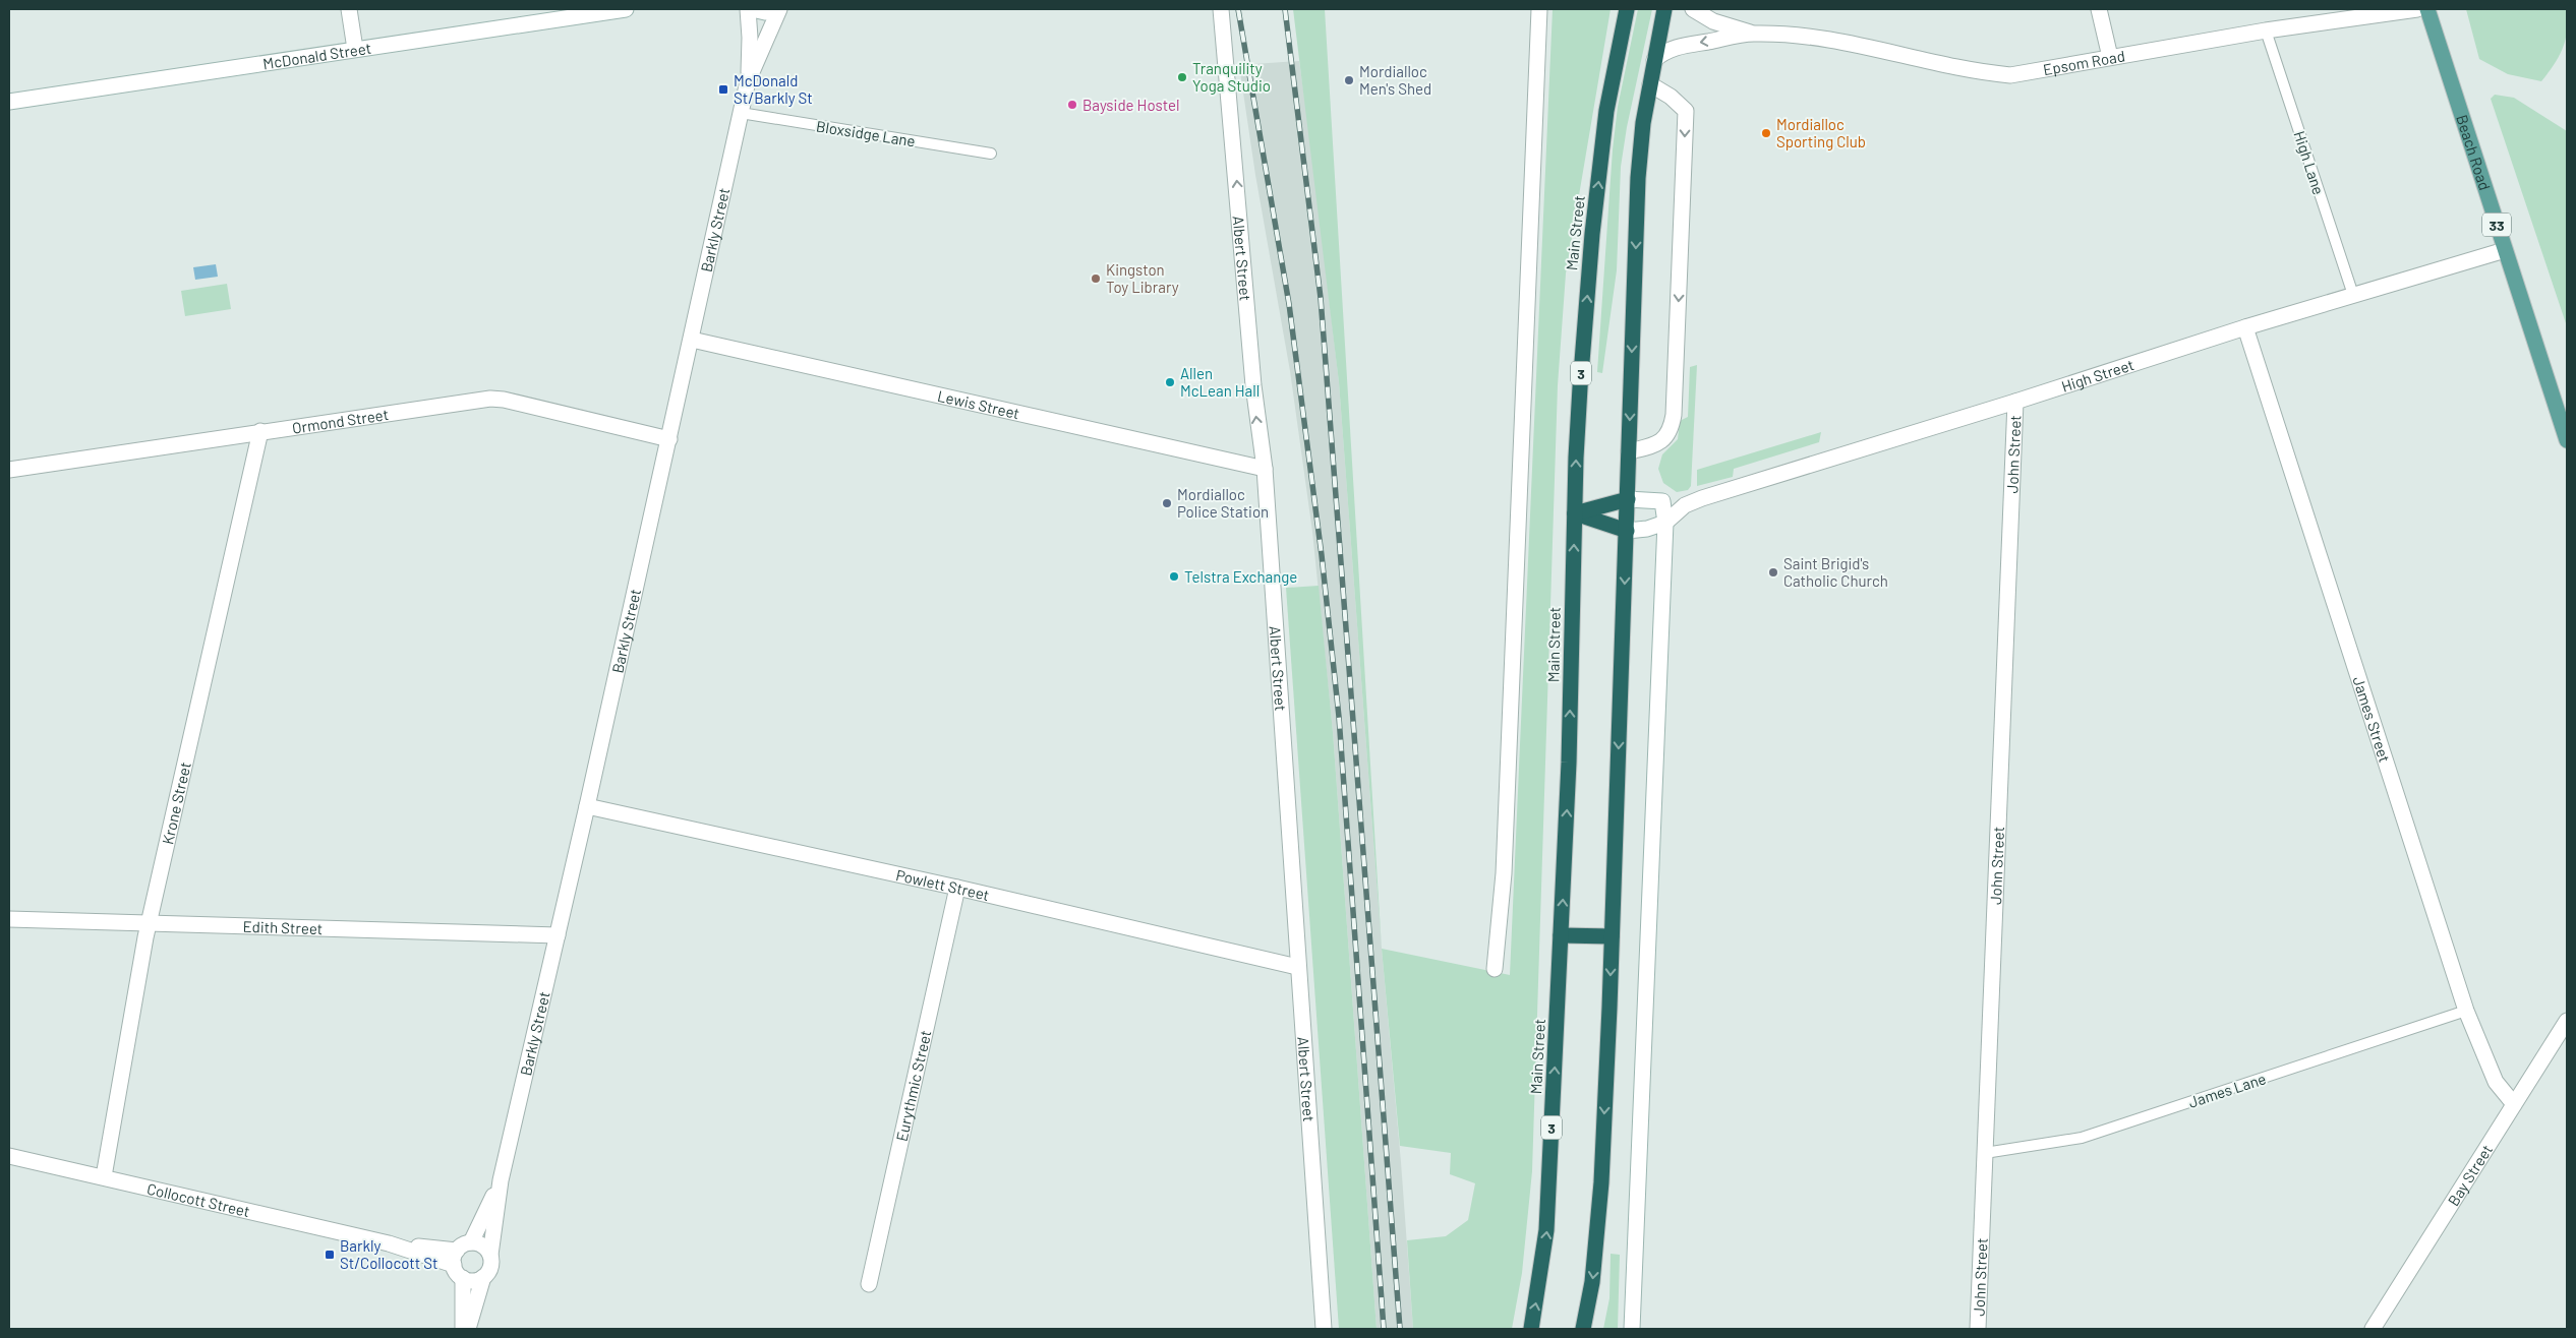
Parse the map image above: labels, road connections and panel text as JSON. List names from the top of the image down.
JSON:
{
  "streets": {
    "highway": ["Main Street", "3"],
    "main road": ["Beach Road", "33"],
    "street": [
      "McDonald Street",
      "Epsom Road",
      "Barkly Street",
      "Albert Street",
      "High Street",
      "Lewis Street",
      "Ormond Street",
      "John Street",
      "James Street",
      "Krone Street",
      "Powlett Street",
      "Edith Street",
      "Eurythmic Street",
      "Bay Street",
      "Collocott Street"
    ],
    "lane": ["Bloxsidge Lane", "High Lane", "James Lane"]
  },
  "crossings": [
    ["Epsom Road", "High Lane"],
    ["Bloxsidge Lane", "Barkly Street"],
    ["Beach Road", "High Street"],
    ["High Lane", "High Street"],
    ["Barkly Street", "Lewis Street"],
    ["Barkly Street", "Ormond Street"],
    ["Barkly Street", "Powlett Street"],
    ["Barkly Street", "Edith Street"],
    ["Barkly Street", "Collocott Street"],
    ["Albert Street", "Lewis Street"],
    ["Albert Street", "Powlett Street"],
    ["High Street", "John Street"],
    ["High Street", "James Street"],
    ["Ormond Street", "Krone Street"],
    ["John Street", "James Lane"],
    ["James Street", "James Lane"],
    ["James Street", "Bay Street"],
    ["Krone Street", "Edith Street"],
    ["Krone Street", "Collocott Street"],
    ["Powlett Street", "Eurythmic Street"]
  ],
  "places": {
    "other": [
      "Tranquility Yoga Studio",
      "Mordialloc Men's Shed",
      "Bayside Hostel",
      "Mordialloc Sporting Club",
      "Kingston Toy Library",
      "Allen McLean Hall",
      "Mordialloc Police Station",
      "Saint Brigid's Catholic Church",
      "Telstra Exchange"
    ],
    "transit": ["McDonald St/Barkly St", "Barkly St/Collocott St"]
  }
}
